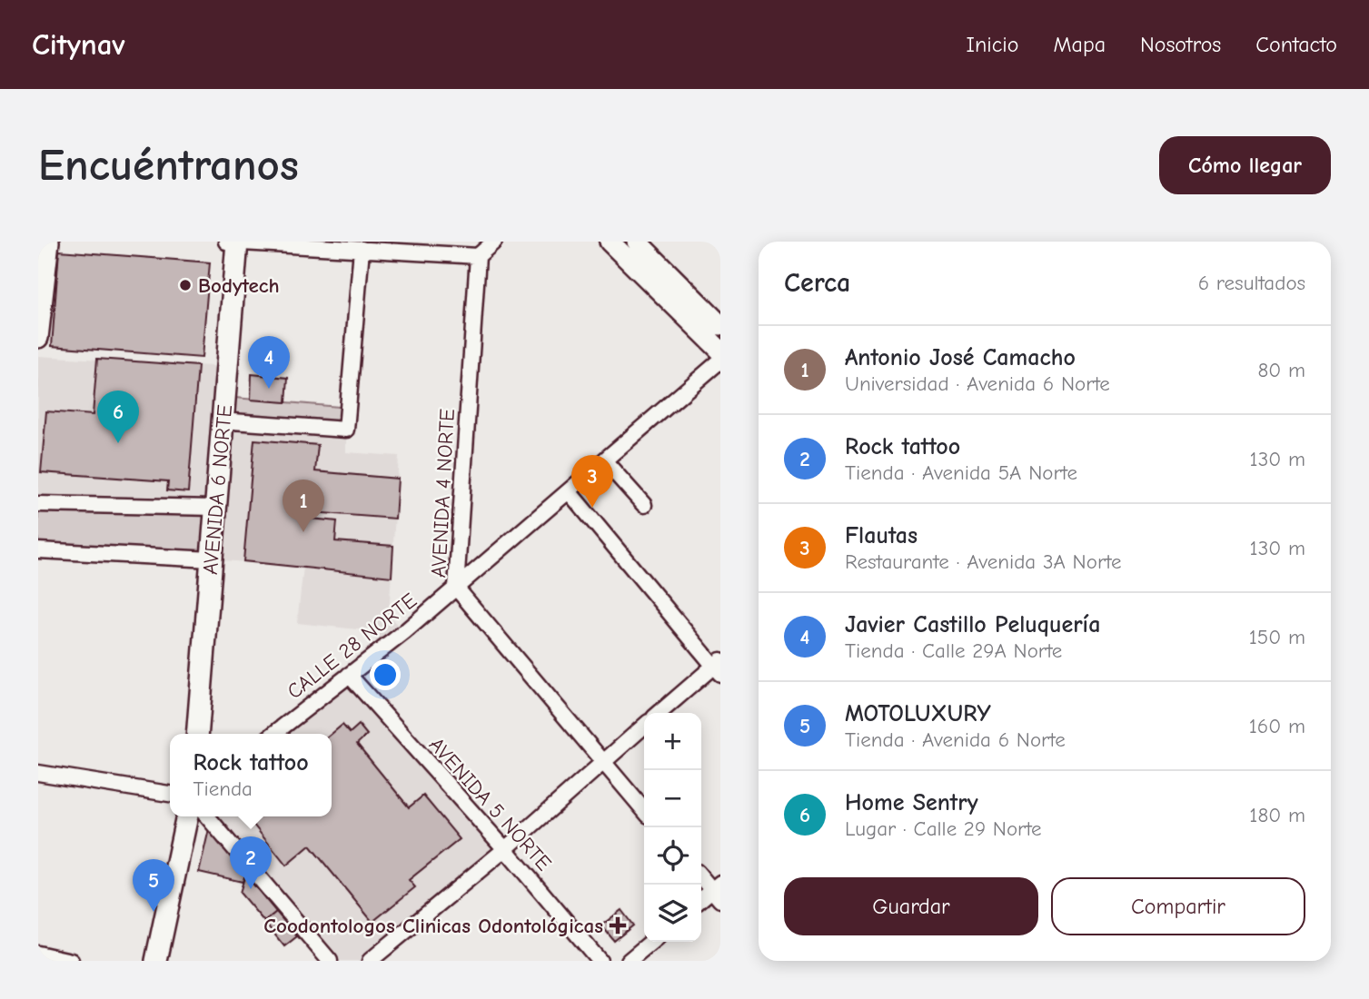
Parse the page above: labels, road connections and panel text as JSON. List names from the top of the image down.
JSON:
{
  "streets": {
    "main road": ["AVENIDA 6 NORTE"],
    "street": ["AVENIDA 4 NORTE", "CALLE 28 NORTE", "AVENIDA 5 NORTE"]
  },
  "crossings": [
    ["AVENIDA 4 NORTE", "CALLE 28 NORTE"],
    ["CALLE 28 NORTE", "AVENIDA 5 NORTE"]
  ],
  "places": {
    "other": ["Bodytech"],
    "health": ["Coodontologos Clinicas Odontológicas"]
  },
  "page": {
    "header": "Citynav",
    "nav": [
      "Inicio",
      "Mapa",
      "Nosotros",
      "Contacto"
    ],
    "buttons": [
      "Cómo llegar",
      ["Guardar", "Compartir"]
    ],
    "title": "Encuéntranos",
    "heading": ["Cerca", "6 resultados"],
    "list": [
      {
        "mark": "1",
        "name": "Antonio José Camacho",
        "note": "Universidad · Avenida 6 Norte",
        "value": "80 m"
      },
      {
        "mark": "2",
        "name": "Rock tattoo",
        "note": "Tienda · Avenida 5A Norte",
        "value": "130 m"
      },
      {
        "mark": "3",
        "name": "Flautas",
        "note": "Restaurante · Avenida 3A Norte",
        "value": "130 m"
      },
      {
        "mark": "4",
        "name": "Javier Castillo Peluquería",
        "note": "Tienda · Calle 29A Norte",
        "value": "150 m"
      },
      {
        "mark": "5",
        "name": "MOTOLUXURY",
        "note": "Tienda · Avenida 6 Norte",
        "value": "160 m"
      },
      {
        "mark": "6",
        "name": "Home Sentry",
        "note": "Lugar · Calle 29 Norte",
        "value": "180 m"
      }
    ],
    "pins": [
      "4",
      "6",
      "3",
      "1",
      "2",
      "5"
    ],
    "map_buttons": ["+", "−"],
    "popup": ["Rock tattoo", "Tienda"]
  }
}
